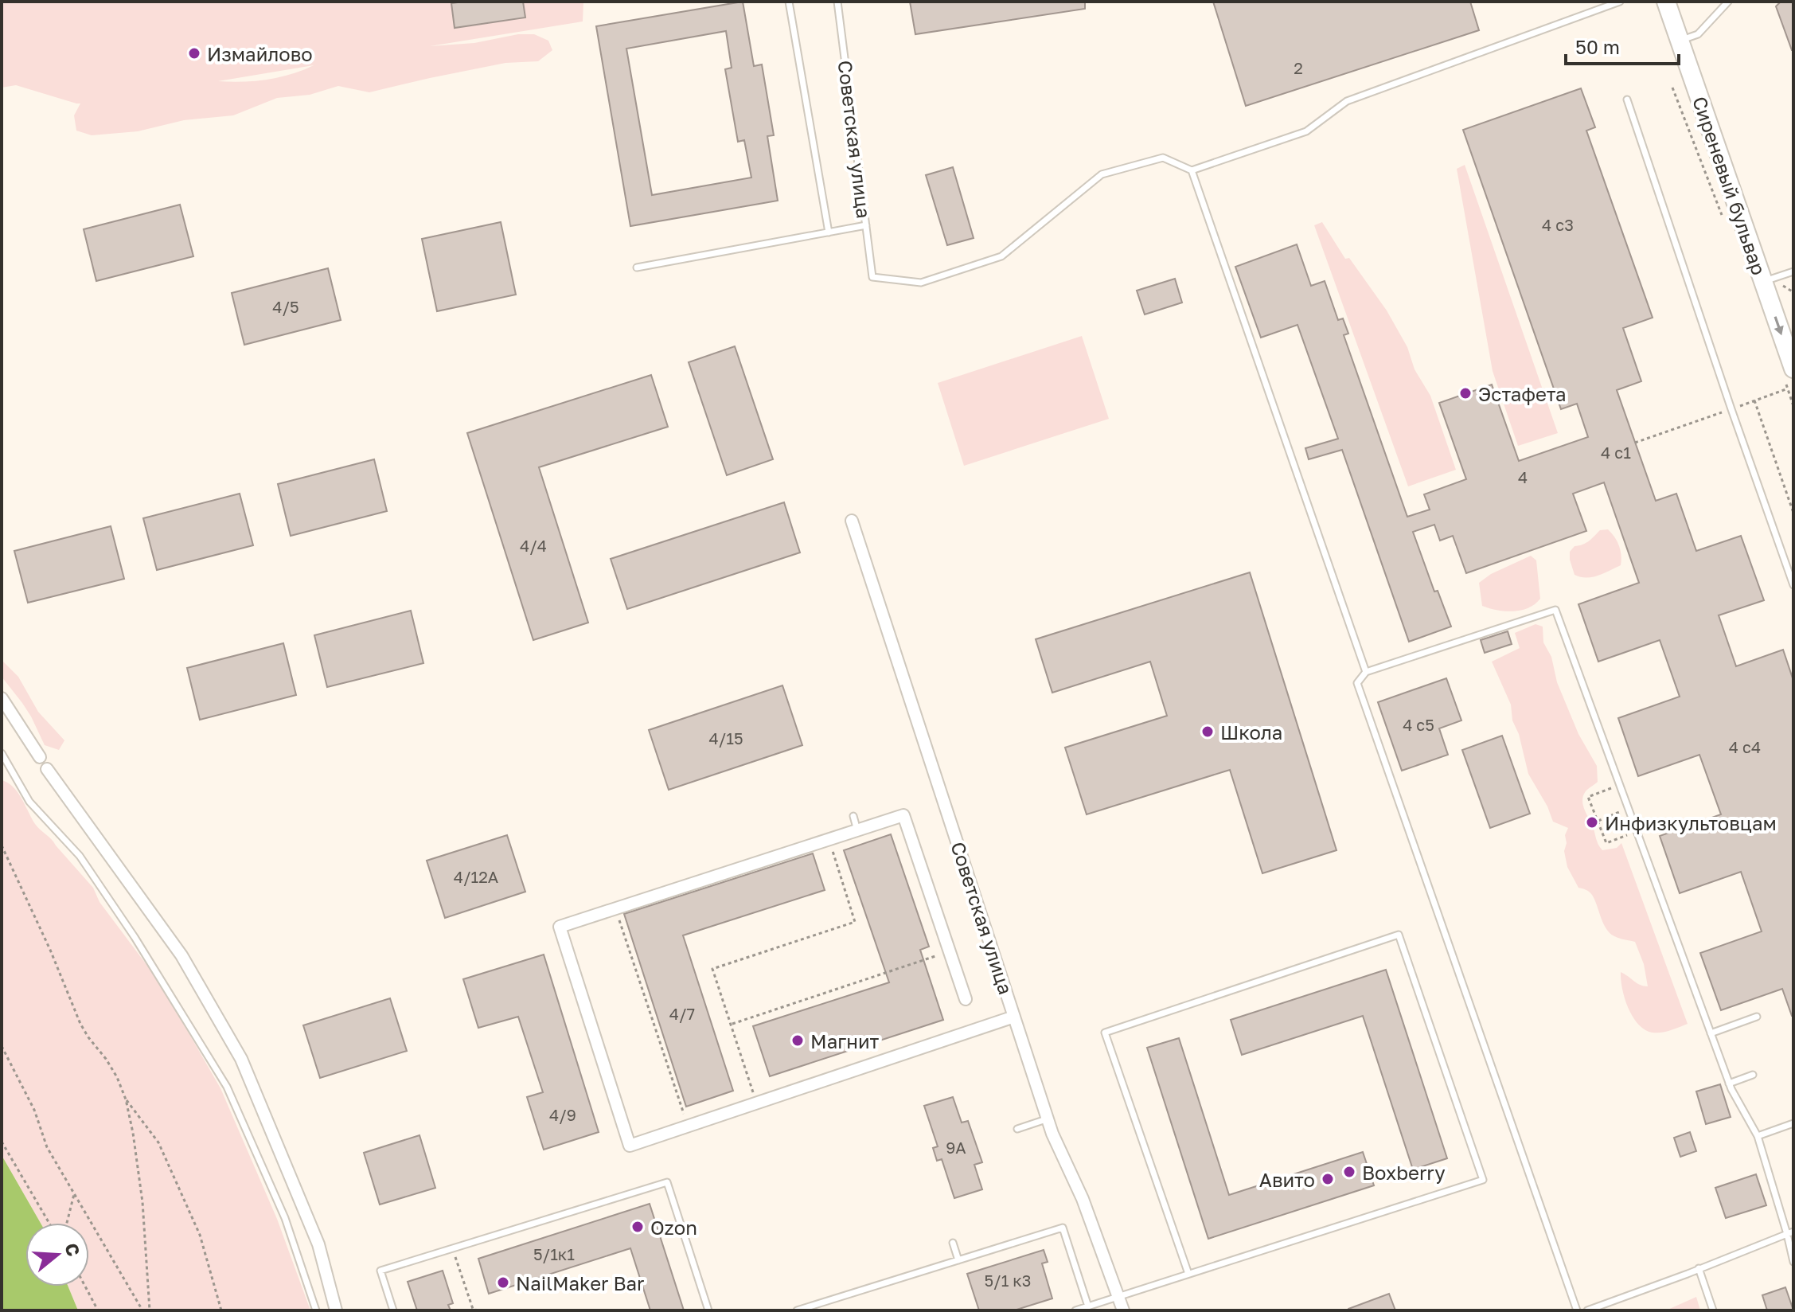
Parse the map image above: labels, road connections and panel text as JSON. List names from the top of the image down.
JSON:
{
  "streets": {
    "main road": ["Сиреневый бульвар"],
    "street": ["Советская улица"]
  },
  "places": [
    "Измайлово",
    "Эстафета",
    "Школа",
    "Инфизкультовцам",
    "Магнит",
    "Boxberry",
    "Авито",
    "Ozon",
    "NailMaker Bar"
  ],
  "house_numbers": [
    "2",
    "4 с3",
    "4/5",
    "4 с1",
    "4",
    "4/4",
    "4 c5",
    "4/15",
    "4 с4",
    "4/12А",
    "4/7",
    "4/9",
    "9А",
    "5/1к1",
    "5/1 к3"
  ],
  "scale_bar": "50 m",
  "north": "right"
}
